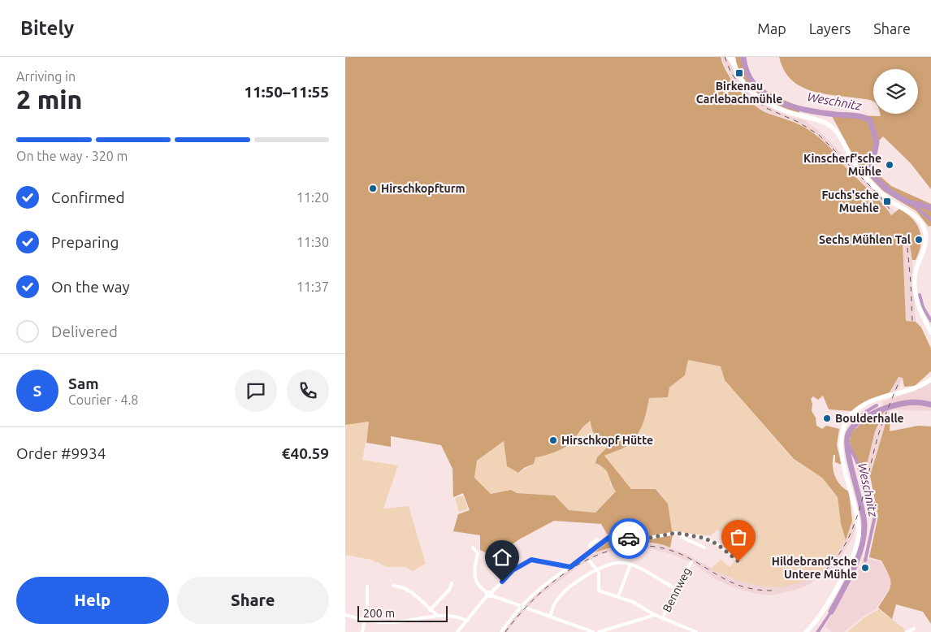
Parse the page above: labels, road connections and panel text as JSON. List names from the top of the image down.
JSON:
{
  "streets": {
    "street": ["Bennweg"]
  },
  "water": ["Weschnitz"],
  "places": {
    "transit": ["Birkenau Carlebachmühle", "Fuchs'sche Muehle"],
    "other": [
      "Kinscherf'sche Mühle",
      "Hirschkopfturm",
      "Sechs Mühlen Tal",
      "Boulderhalle",
      "Hirschkopf Hütte",
      "Hildebrand’sche Untere Mühle"
    ]
  },
  "scale_bar": "200 m",
  "page": {
    "header": "Bitely",
    "nav": ["Map", "Layers", "Share"],
    "heading": ["2 min", "Arriving in", "11:50–11:55"],
    "panel": [
      "Sam",
      "Courier · 4.8",
      "Order #9934",
      "€40.59"
    ],
    "bar": "On the way · 320 m",
    "list": [
      ["Confirmed", "11:20"],
      ["Preparing", "11:30"],
      ["On the way", "11:37"],
      "Delivered"
    ],
    "round": "S",
    "buttons": ["Help", "Share"],
    "scale": "200 m"
  }
}
